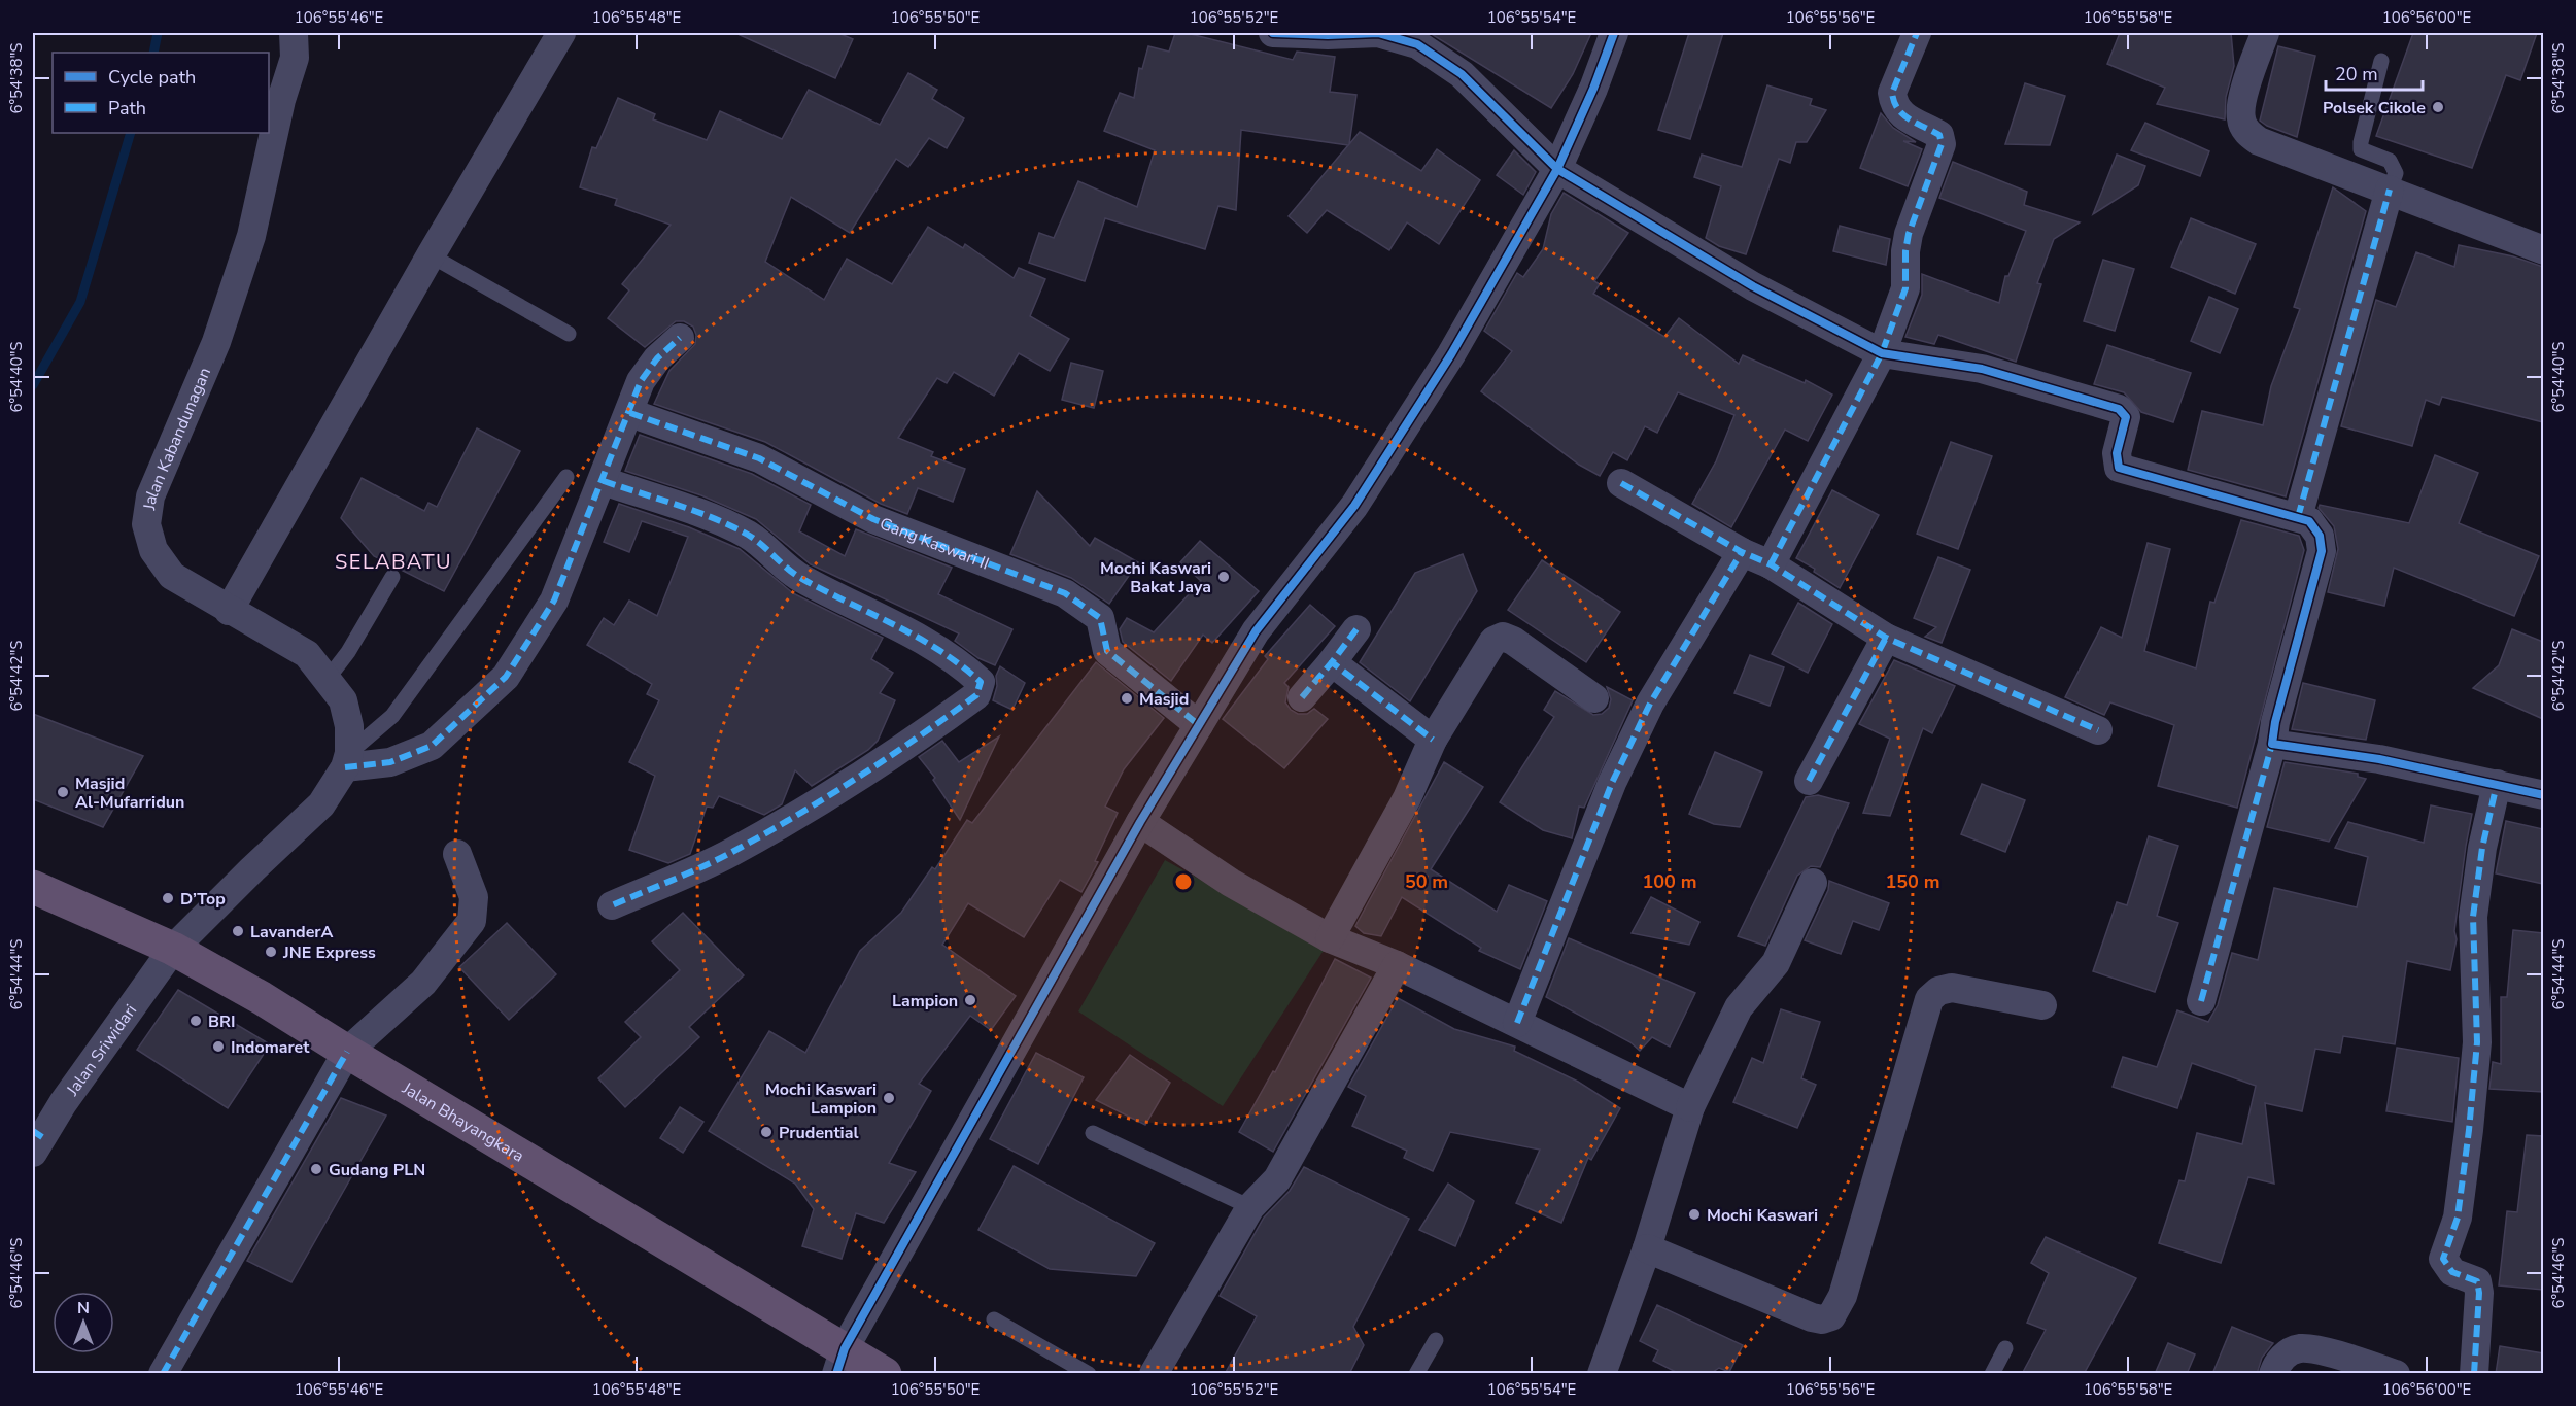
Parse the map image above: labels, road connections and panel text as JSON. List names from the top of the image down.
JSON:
{
  "streets": {
    "highway": ["Jalan Bhayangkara"],
    "street": ["Jalan Kabandunagan", "Gang Kaswari II", "Jalan Sriwidari"]
  },
  "crossings": [
    ["Jalan Sriwidari", "Jalan Bhayangkara"]
  ],
  "districts": ["SELABATU"],
  "places": [
    "Polsek Cikole",
    "Mochi Kaswari Bakat Jaya",
    "Masjid",
    "Masjid Al-Mufarridun",
    "D’Top",
    "LavanderA",
    "JNE Express",
    "Lampion",
    "BRI",
    "Indomaret",
    "Mochi Kaswari Lampion",
    "Prudential",
    "Gudang PLN",
    "Mochi Kaswari"
  ],
  "legend": ["Cycle path", "Path"],
  "scale_bar": "20 m",
  "north": "top",
  "coordinates": [
    "106°55'46\"E",
    "106°55'48\"E",
    "106°55'50\"E",
    "106°55'52\"E",
    "106°55'54\"E",
    "106°55'56\"E",
    "106°55'58\"E",
    "106°56'00\"E",
    "6°54'38\"S",
    "6°54'40\"S",
    "6°54'42\"S",
    "6°54'44\"S",
    "6°54'46\"S"
  ],
  "rings": ["50 m", "100 m", "150 m"]
}
